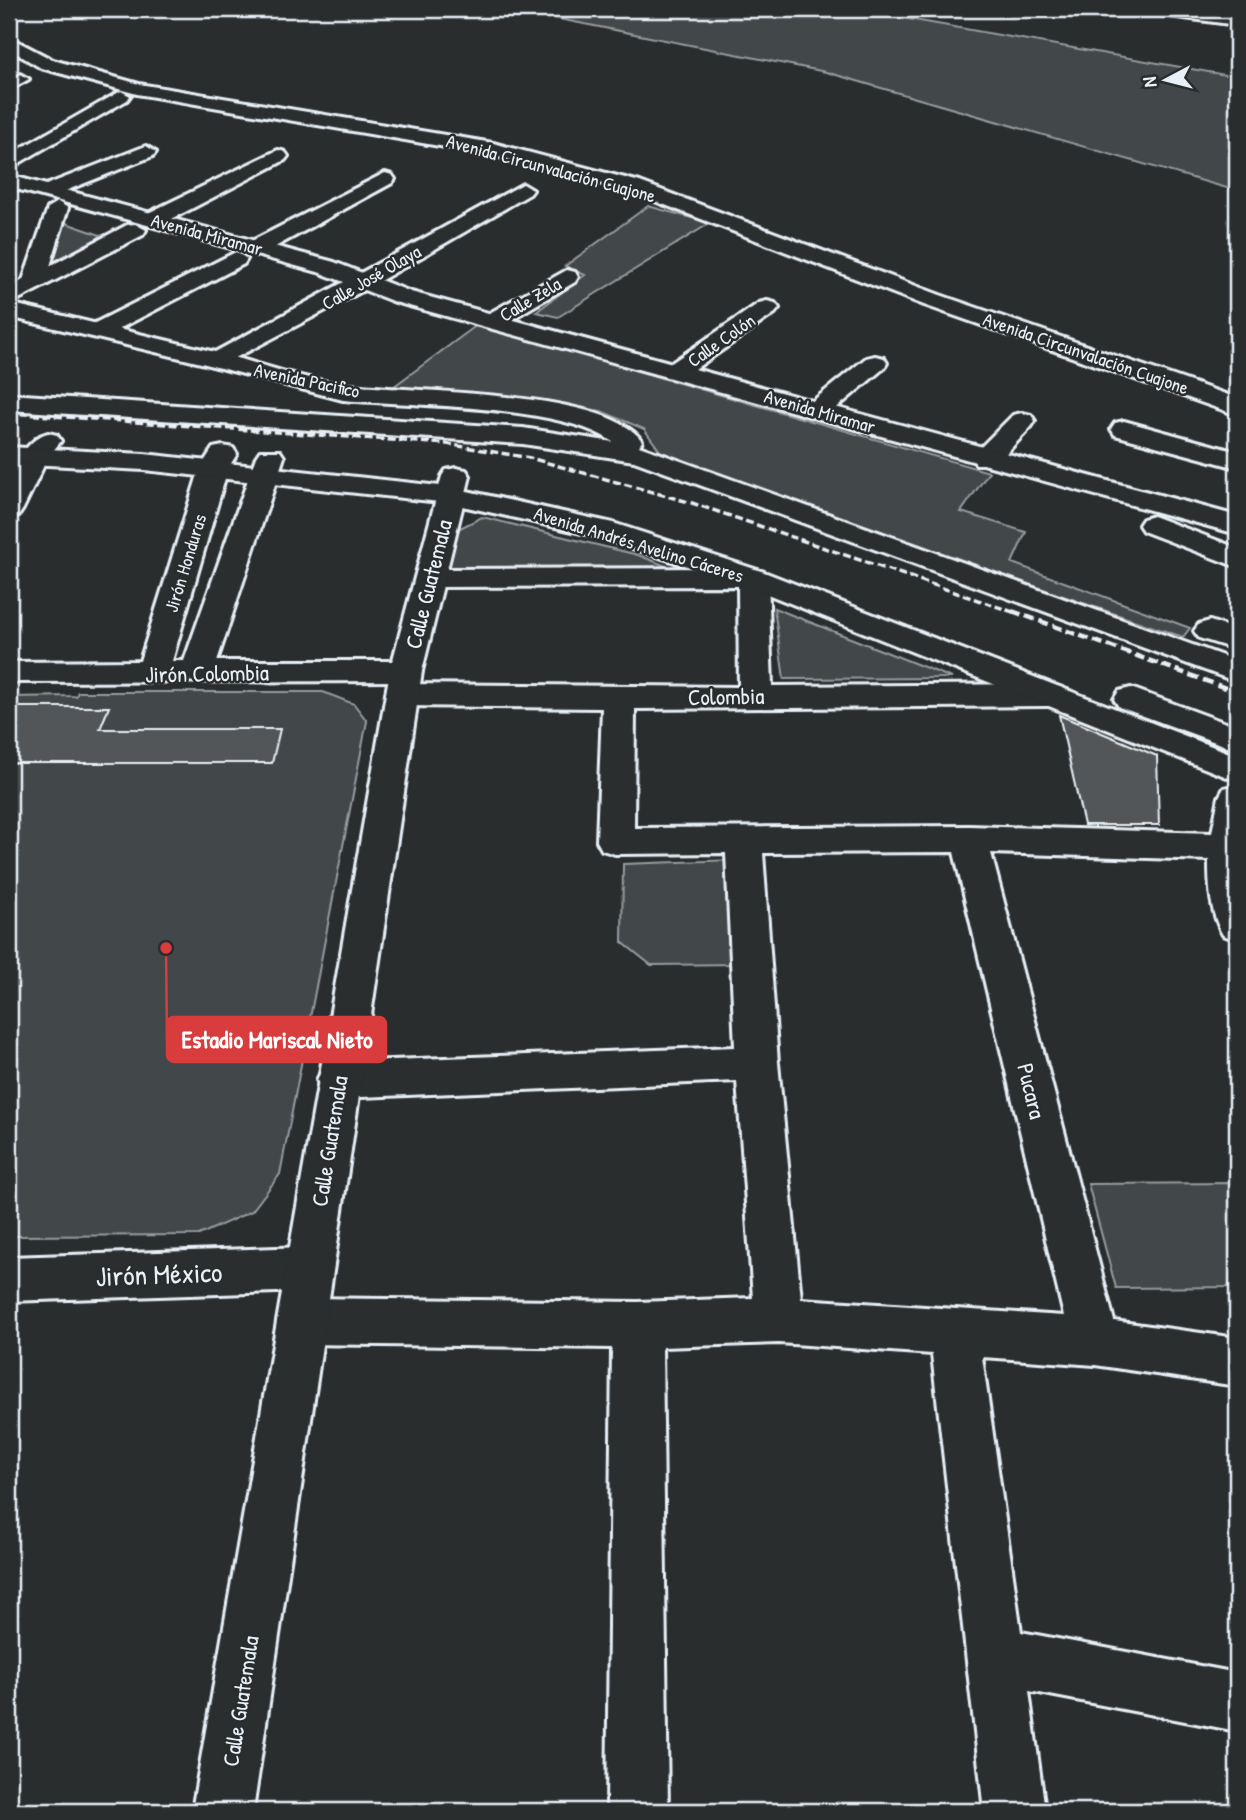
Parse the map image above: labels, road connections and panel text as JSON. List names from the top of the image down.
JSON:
{
  "streets": {
    "main road": [
      "Avenida Circunvalación Cuajone",
      "Avenida Miramar",
      "Calle José Olaya",
      "Calle Zela",
      "Calle Colón",
      "Avenida Pacifico",
      "Avenida Andrés Avelino Cáceres",
      "Jirón Honduras",
      "Calle Guatemala",
      "Jirón Colombia",
      "Colombia",
      "Pucara",
      "Jirón México"
    ]
  },
  "crossings": [
    ["Avenida Miramar", "Calle José Olaya"],
    ["Avenida Miramar", "Calle Zela"],
    ["Avenida Miramar", "Calle Colón"],
    ["Calle José Olaya", "Avenida Pacifico"],
    ["Avenida Andrés Avelino Cáceres", "Jirón Honduras"],
    ["Avenida Andrés Avelino Cáceres", "Calle Guatemala"],
    ["Avenida Andrés Avelino Cáceres", "Colombia"],
    ["Jirón Honduras", "Jirón Colombia"],
    ["Calle Guatemala", "Jirón Colombia"],
    ["Calle Guatemala", "Colombia"],
    ["Calle Guatemala", "Jirón México"],
    ["Jirón Colombia", "Colombia"]
  ],
  "places": ["Estadio Mariscal Nieto"],
  "north": "left"
}
